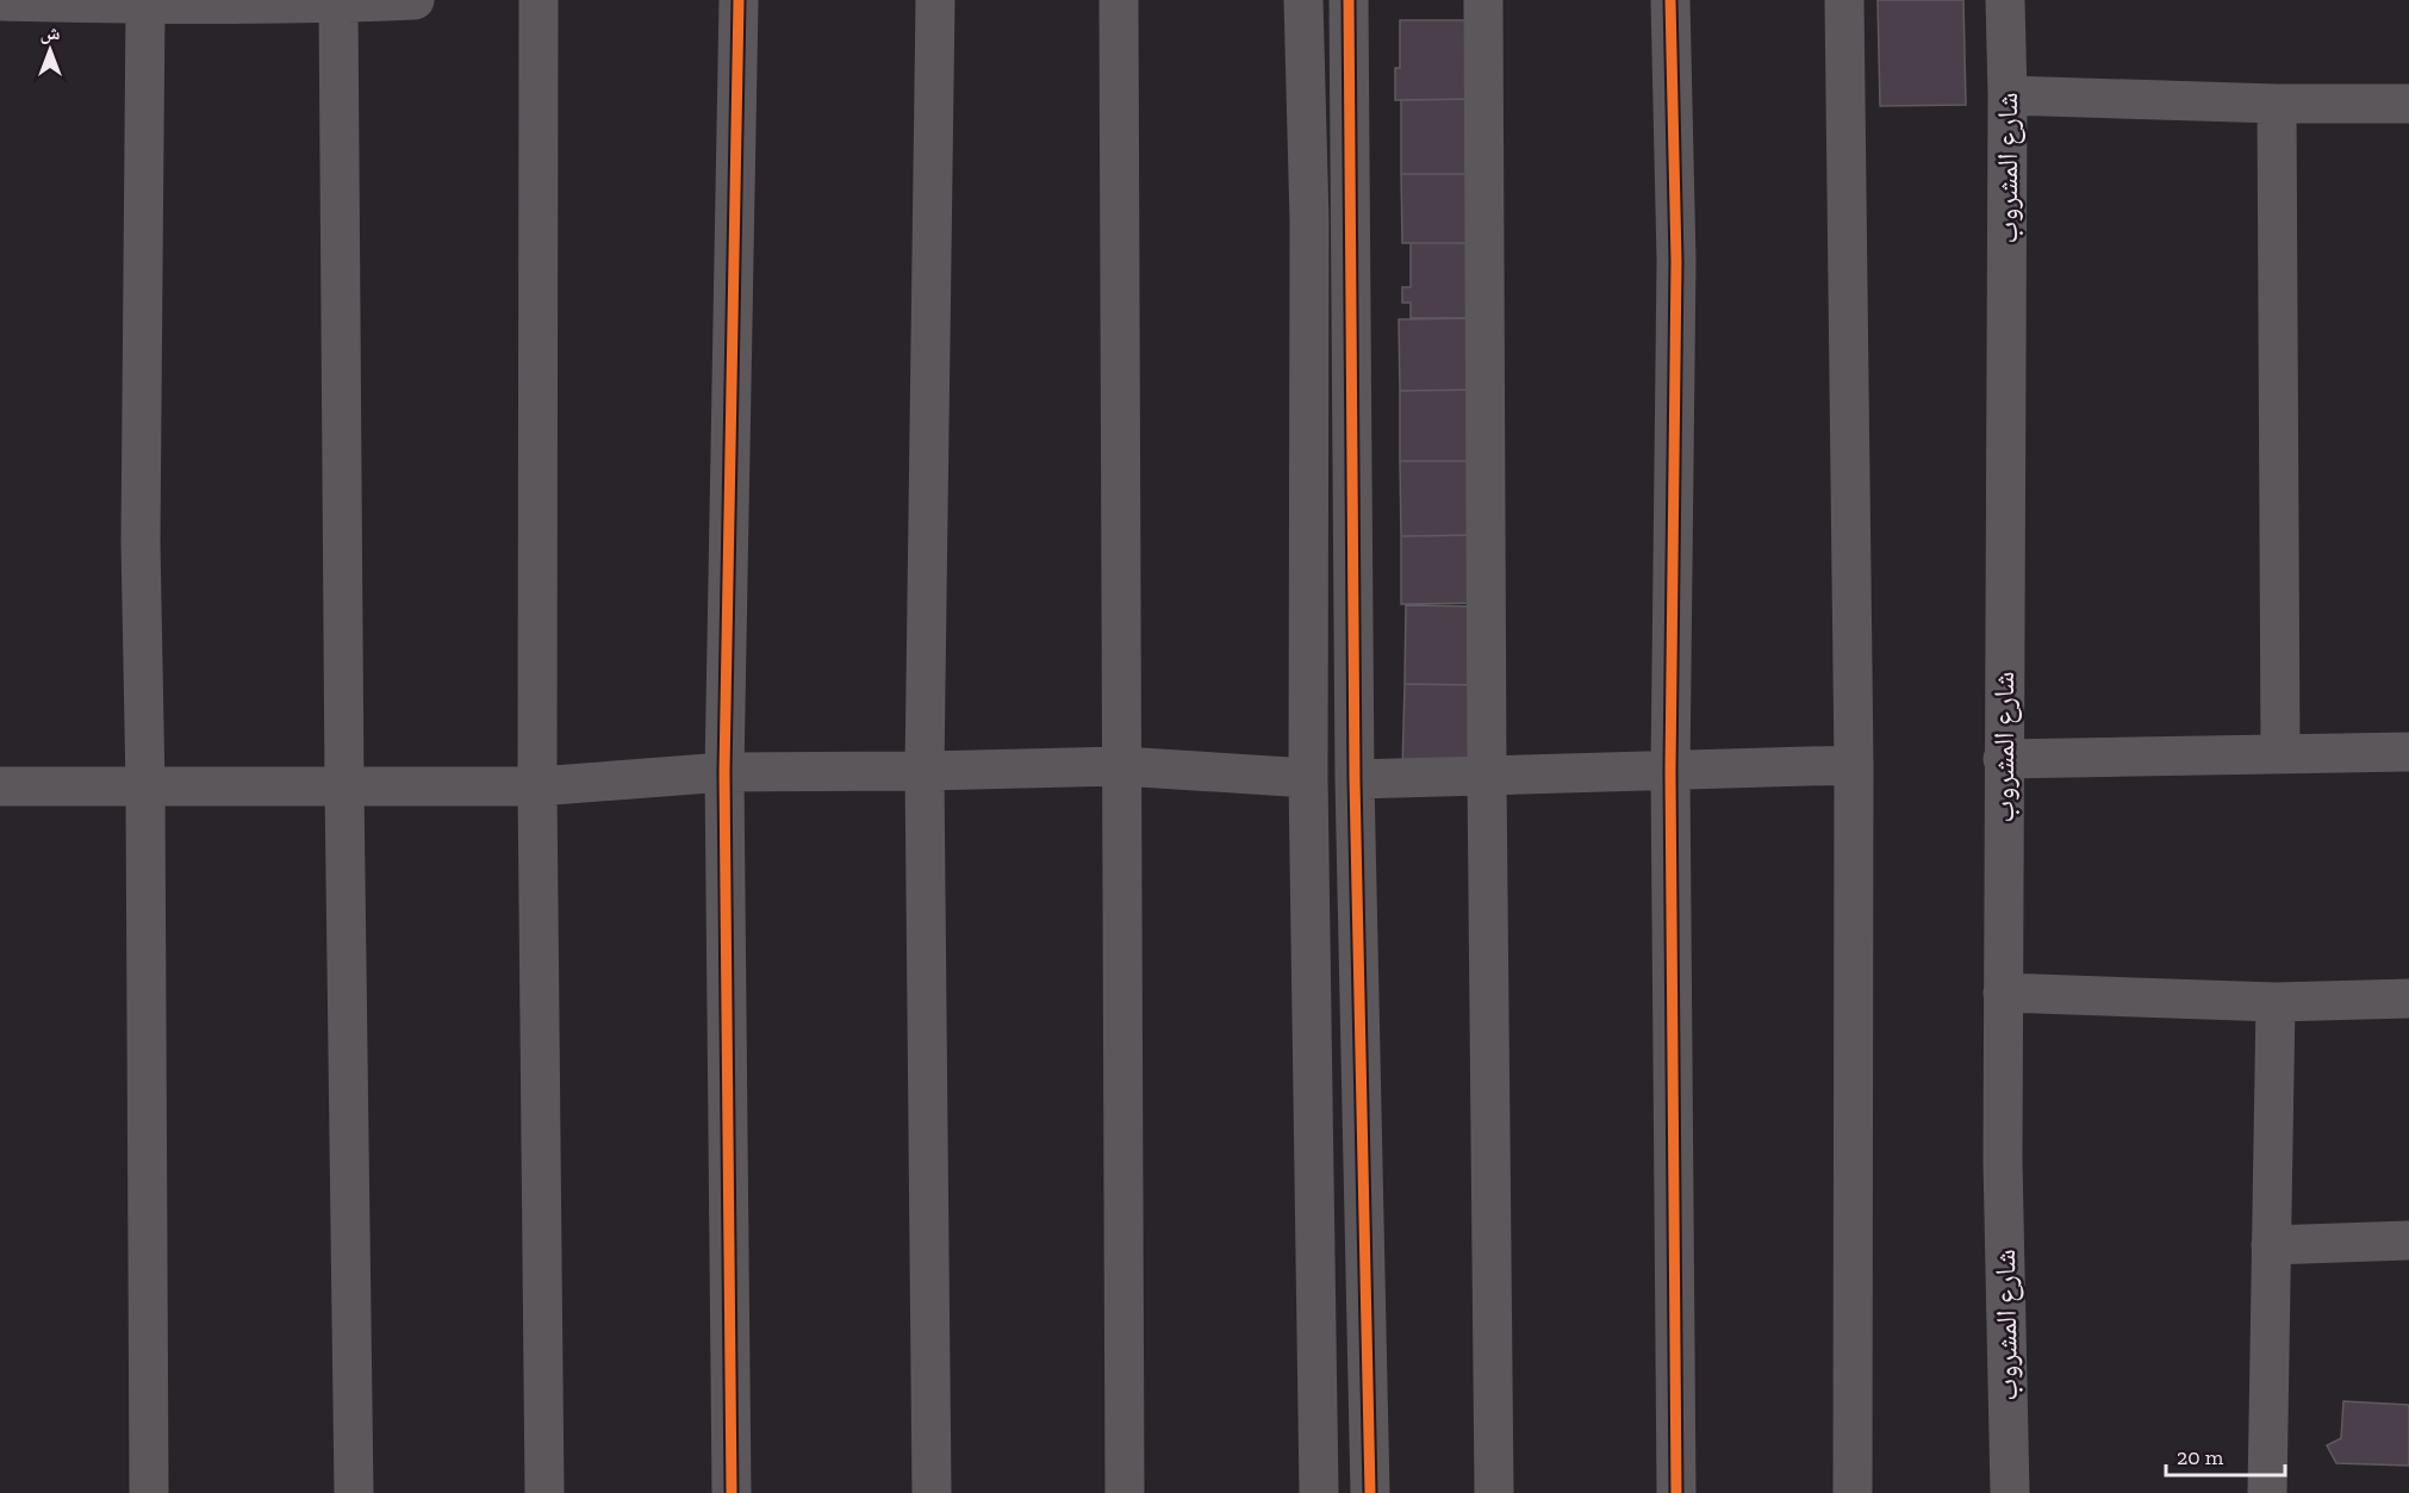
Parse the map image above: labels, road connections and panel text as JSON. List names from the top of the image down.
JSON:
{
  "streets": {
    "street": ["شارع المشروب"]
  },
  "scale_bar": "20 m",
  "north": "top"
}
